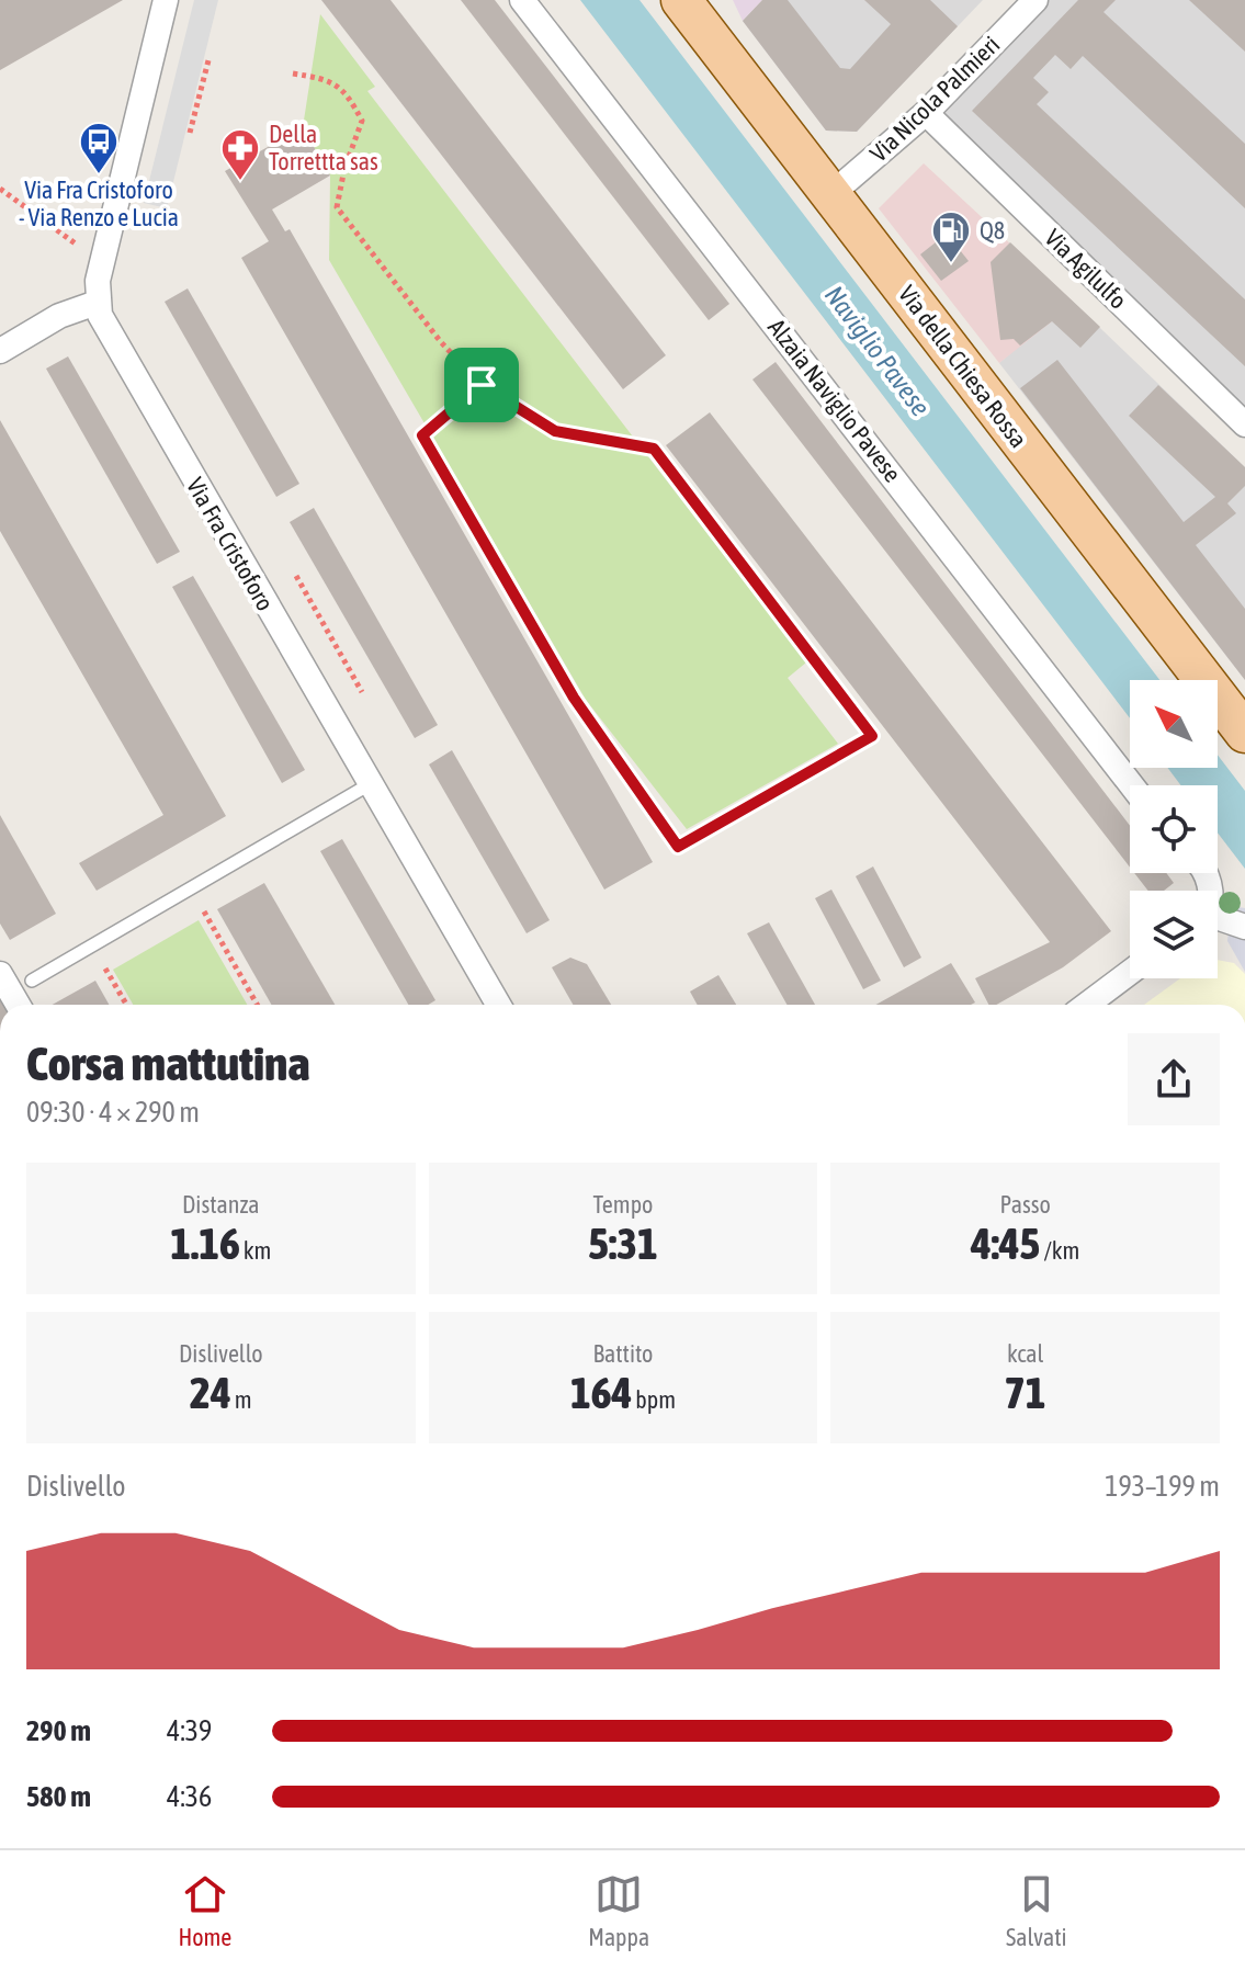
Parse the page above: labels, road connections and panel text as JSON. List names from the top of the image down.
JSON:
{
  "streets": {
    "main road": ["Via della Chiesa Rossa"],
    "street": [
      "Via Nicola Palmieri",
      "Via Agilulfo",
      "Alzaia Naviglio Pavese",
      "Via Fra Cristoforo"
    ]
  },
  "crossings": [
    ["Via Nicola Palmieri", "Via Agilulfo"],
    ["Via Nicola Palmieri", "Via della Chiesa Rossa"]
  ],
  "water": ["Naviglio Pavese"],
  "places": {
    "bus stop": ["Via Fra Cristoforo - Via Renzo e Lucia"],
    "pharmacy": ["Della Torrettta sas"],
    "fuel station": ["Q8"]
  },
  "north": "top left",
  "page": {
    "heading": ["Corsa mattutina", "09:30 · 4 × 290 m"],
    "stats": [
      ["Distanza", "1.16 km"],
      ["Tempo", "5:31"],
      ["Passo", "4:45 /km"],
      ["Dislivello", "24 m"],
      ["Battito", "164 bpm"],
      ["kcal", "71"]
    ],
    "chart": ["Dislivello", "193–199 m"],
    "list": [
      {
        "name": "290 m",
        "note": "4:39"
      },
      {
        "name": "580 m",
        "note": "4:36"
      }
    ],
    "tabs": ["Home", "Mappa", "Salvati"]
  }
}
